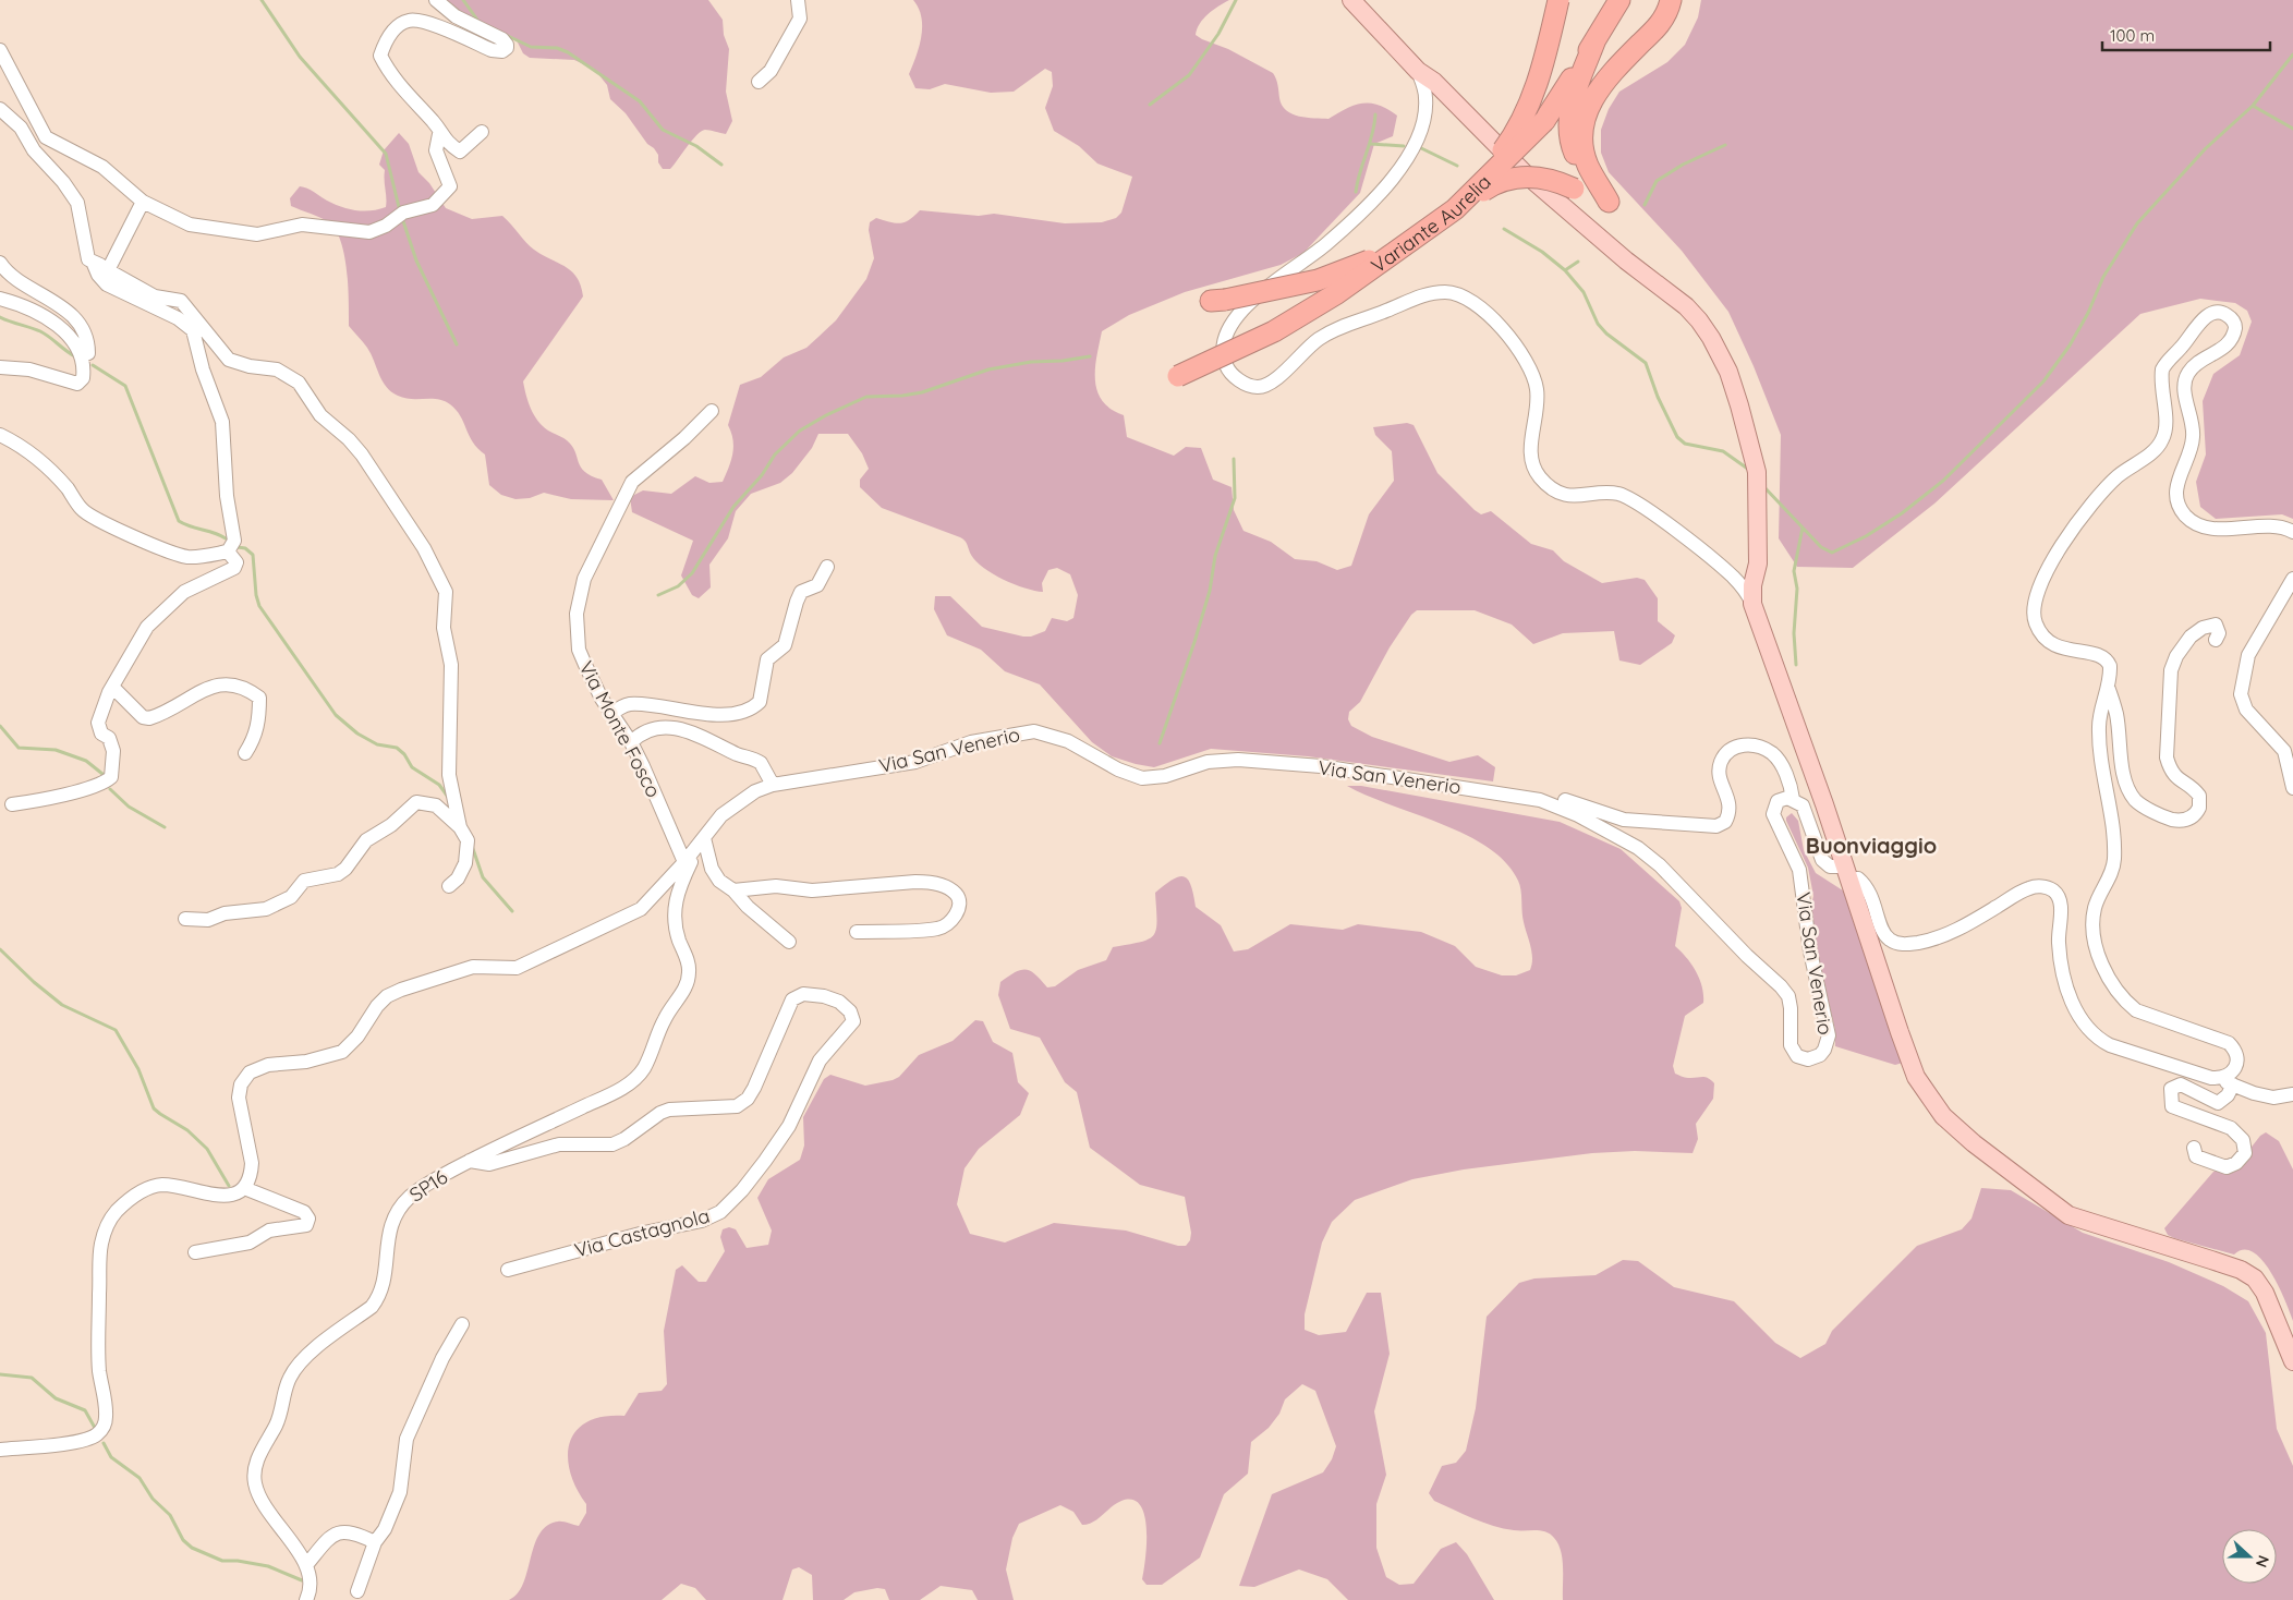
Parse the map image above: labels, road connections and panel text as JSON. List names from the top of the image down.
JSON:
{
  "streets": {
    "highway": ["Variante Aurelia"],
    "street": [
      "Via Monte Fosco",
      "Via San Venerio",
      "SP16",
      "Via Castagnola"
    ]
  },
  "crossings": [
    ["Via Monte Fosco", "Via San Venerio"],
    ["Via San Venerio", "SP16"],
    ["SP16", "Via Castagnola"]
  ],
  "districts": ["Buonviaggio"],
  "scale_bar": "100 m",
  "north": "right"
}
